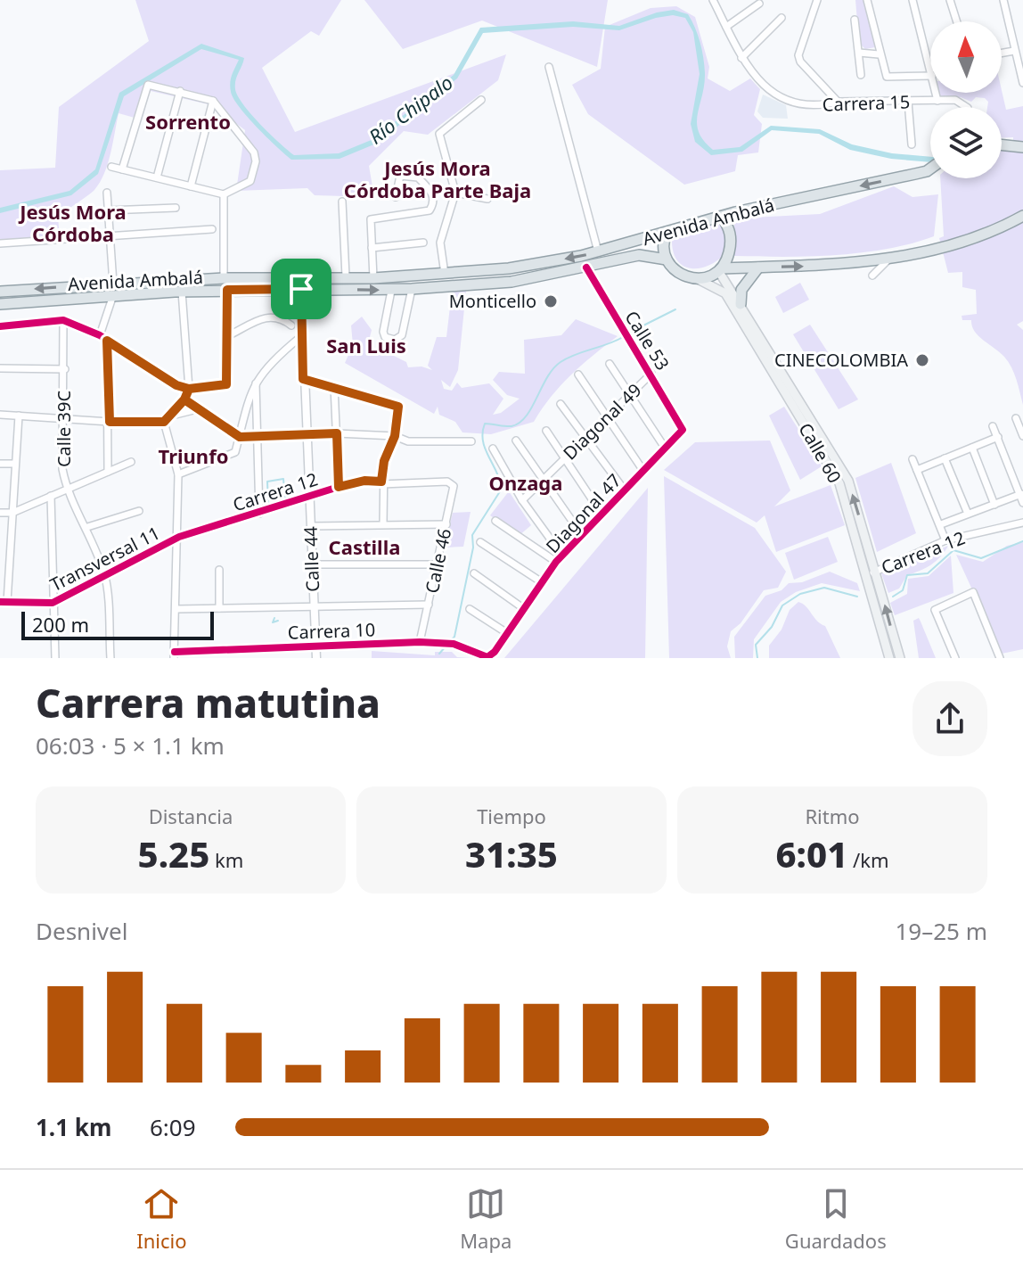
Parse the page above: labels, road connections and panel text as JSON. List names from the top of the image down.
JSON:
{
  "streets": {
    "main road": ["Avenida Ambalá", "Calle 60"],
    "street": [
      "Carrera 15",
      "Calle 53",
      "Diagonal 49",
      "Calle 39C",
      "Carrera 12",
      "Diagonal 47",
      "Transversal 11",
      "Calle 44",
      "Calle 46",
      "Carrera 10"
    ]
  },
  "crossings": [
    ["Avenida Ambalá", "Calle 53"],
    ["Avenida Ambalá", "Calle 60"],
    ["Avenida Ambalá", "Calle 44"],
    ["Calle 53", "Diagonal 49"],
    ["Calle 53", "Diagonal 47"],
    ["Calle 39C", "Transversal 11"],
    ["Calle 60", "Carrera 12"],
    ["Carrera 12", "Transversal 11"],
    ["Carrera 12", "Calle 44"],
    ["Carrera 12", "Calle 46"],
    ["Diagonal 47", "Carrera 10"],
    ["Calle 44", "Carrera 10"],
    ["Calle 46", "Carrera 10"]
  ],
  "districts": [
    "Sorrento",
    "Jesús Mora Córdoba Parte Baja",
    "Jesús Mora Córdoba",
    "San Luis",
    "Triunfo",
    "Onzaga",
    "Castilla"
  ],
  "water": ["Río Chipalo"],
  "places": ["Monticello", "CINECOLOMBIA"],
  "scale_bar": "200 m",
  "north": "top",
  "page": {
    "scale": "200 m",
    "heading": ["Carrera matutina", "06:03 · 5 × 1.1 km"],
    "stats": [
      ["Distancia", "5.25 km"],
      ["Tiempo", "31:35"],
      ["Ritmo", "6:01 /km"]
    ],
    "chart": ["Desnivel", "19–25 m"],
    "list": [
      {
        "name": "1.1 km",
        "note": "6:09"
      }
    ],
    "tabs": ["Inicio", "Mapa", "Guardados"]
  }
}
